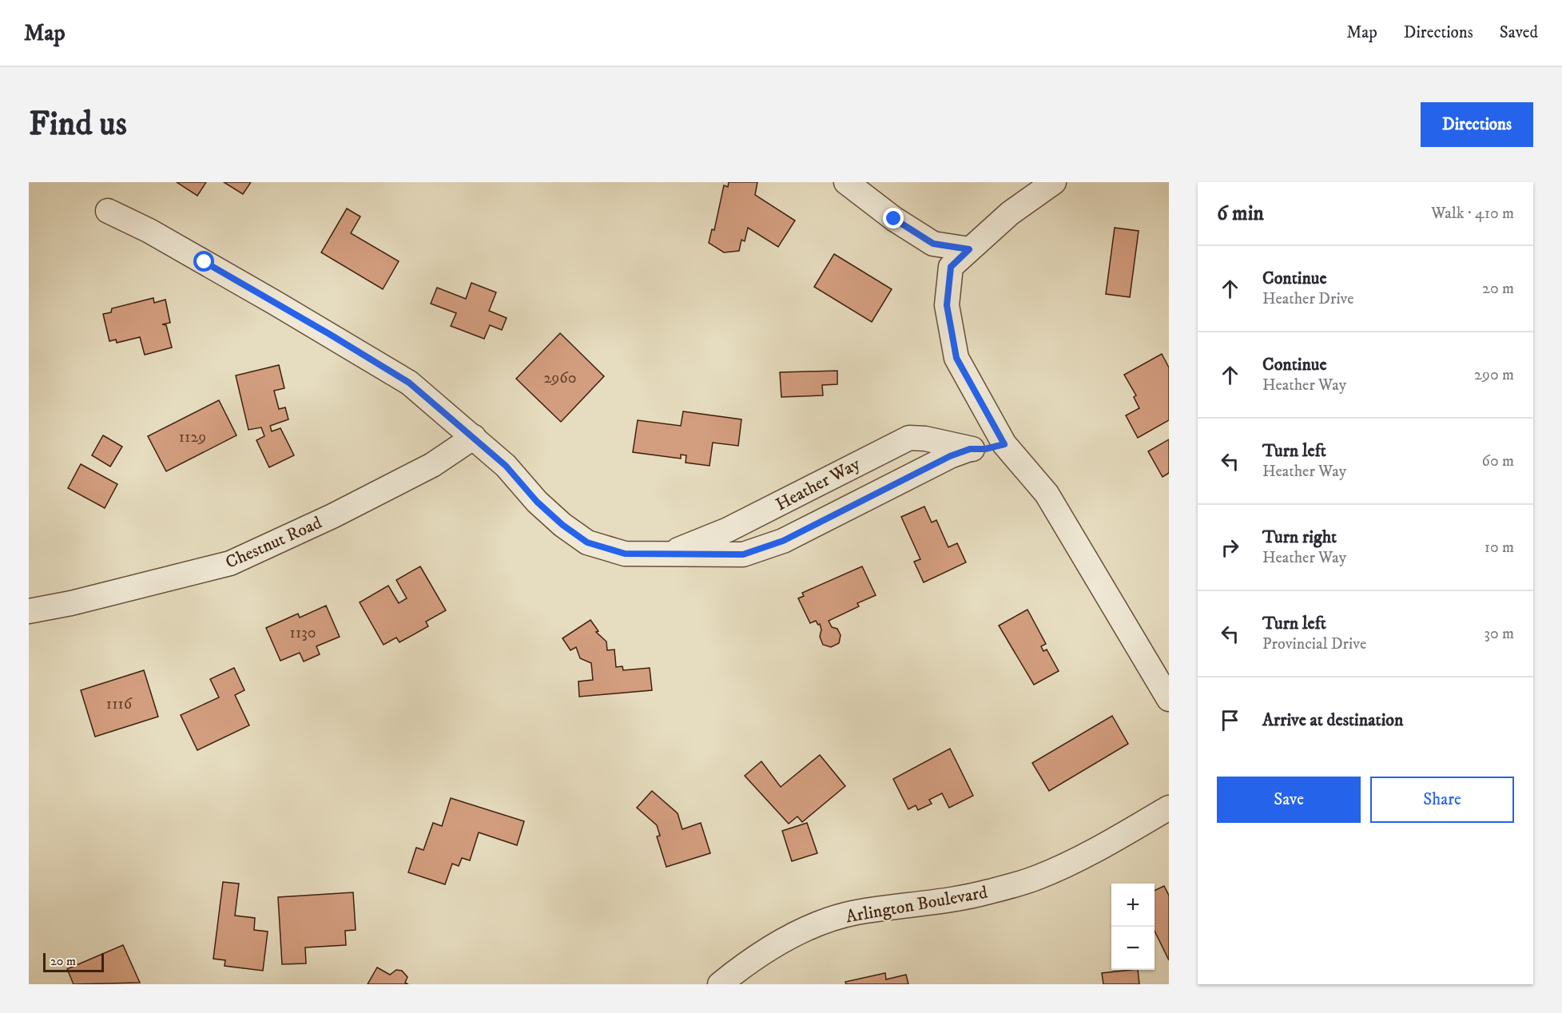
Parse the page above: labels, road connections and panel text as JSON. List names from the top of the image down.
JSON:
{
  "streets": {
    "street": ["Heather Way", "Chestnut Road", "Arlington Boulevard"]
  },
  "crossings": [
    ["Heather Way", "Chestnut Road"]
  ],
  "house_numbers": [
    "2960",
    "1129",
    "1130",
    "1116"
  ],
  "scale_bar": "20 m",
  "page": {
    "header": "Map",
    "nav": ["Map", "Directions", "Saved"],
    "buttons": [
      "Directions",
      ["Save", "Share"]
    ],
    "title": "Find us",
    "heading": ["6 min", "Walk · 410 m"],
    "list": [
      ["Continue", "Heather Drive", "20 m"],
      ["Continue", "Heather Way", "290 m"],
      ["Turn left", "Heather Way", "60 m"],
      ["Turn right", "Heather Way", "10 m"],
      ["Turn left", "Provincial Drive", "30 m"],
      "Arrive at destination"
    ],
    "map_buttons": ["+", "−"],
    "scale": "20 m"
  }
}
